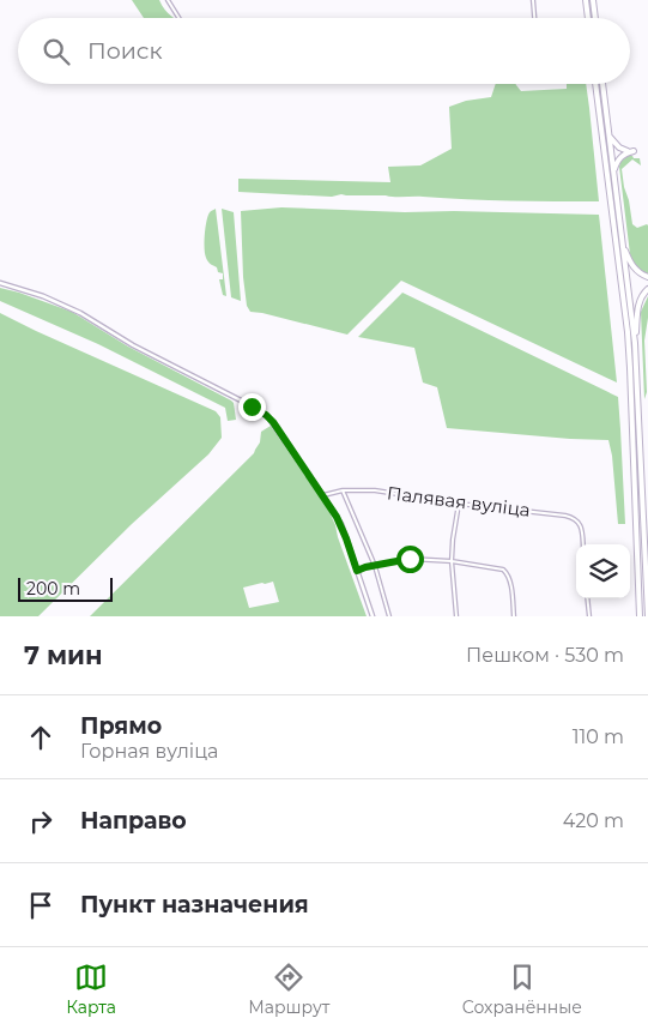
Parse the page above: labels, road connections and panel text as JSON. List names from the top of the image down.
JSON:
{
  "streets": {
    "street": ["Палявая вуліца"]
  },
  "scale_bar": "200 m",
  "page": {
    "search": "Поиск",
    "scale": "200 m",
    "heading": ["7 мин", "Пешком · 530 m"],
    "list": [
      ["Прямо", "Горная вуліца", "110 m"],
      ["Направо", "420 m"],
      "Пункт назначения"
    ],
    "nav": ["Карта", "Маршрут", "Сохранённые"]
  }
}
